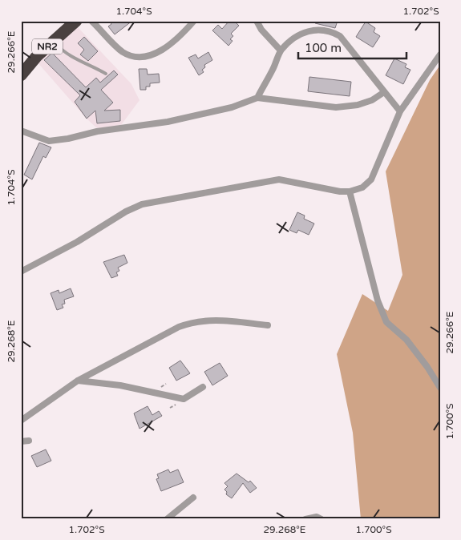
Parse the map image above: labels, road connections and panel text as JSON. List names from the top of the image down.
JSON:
{
  "streets": {
    "highway": ["NR2"]
  },
  "scale_bar": "100 m",
  "coordinates": [
    "1.704°S",
    "1.702°S",
    "29.266°E",
    "29.268°E",
    "1.700°S"
  ]
}
